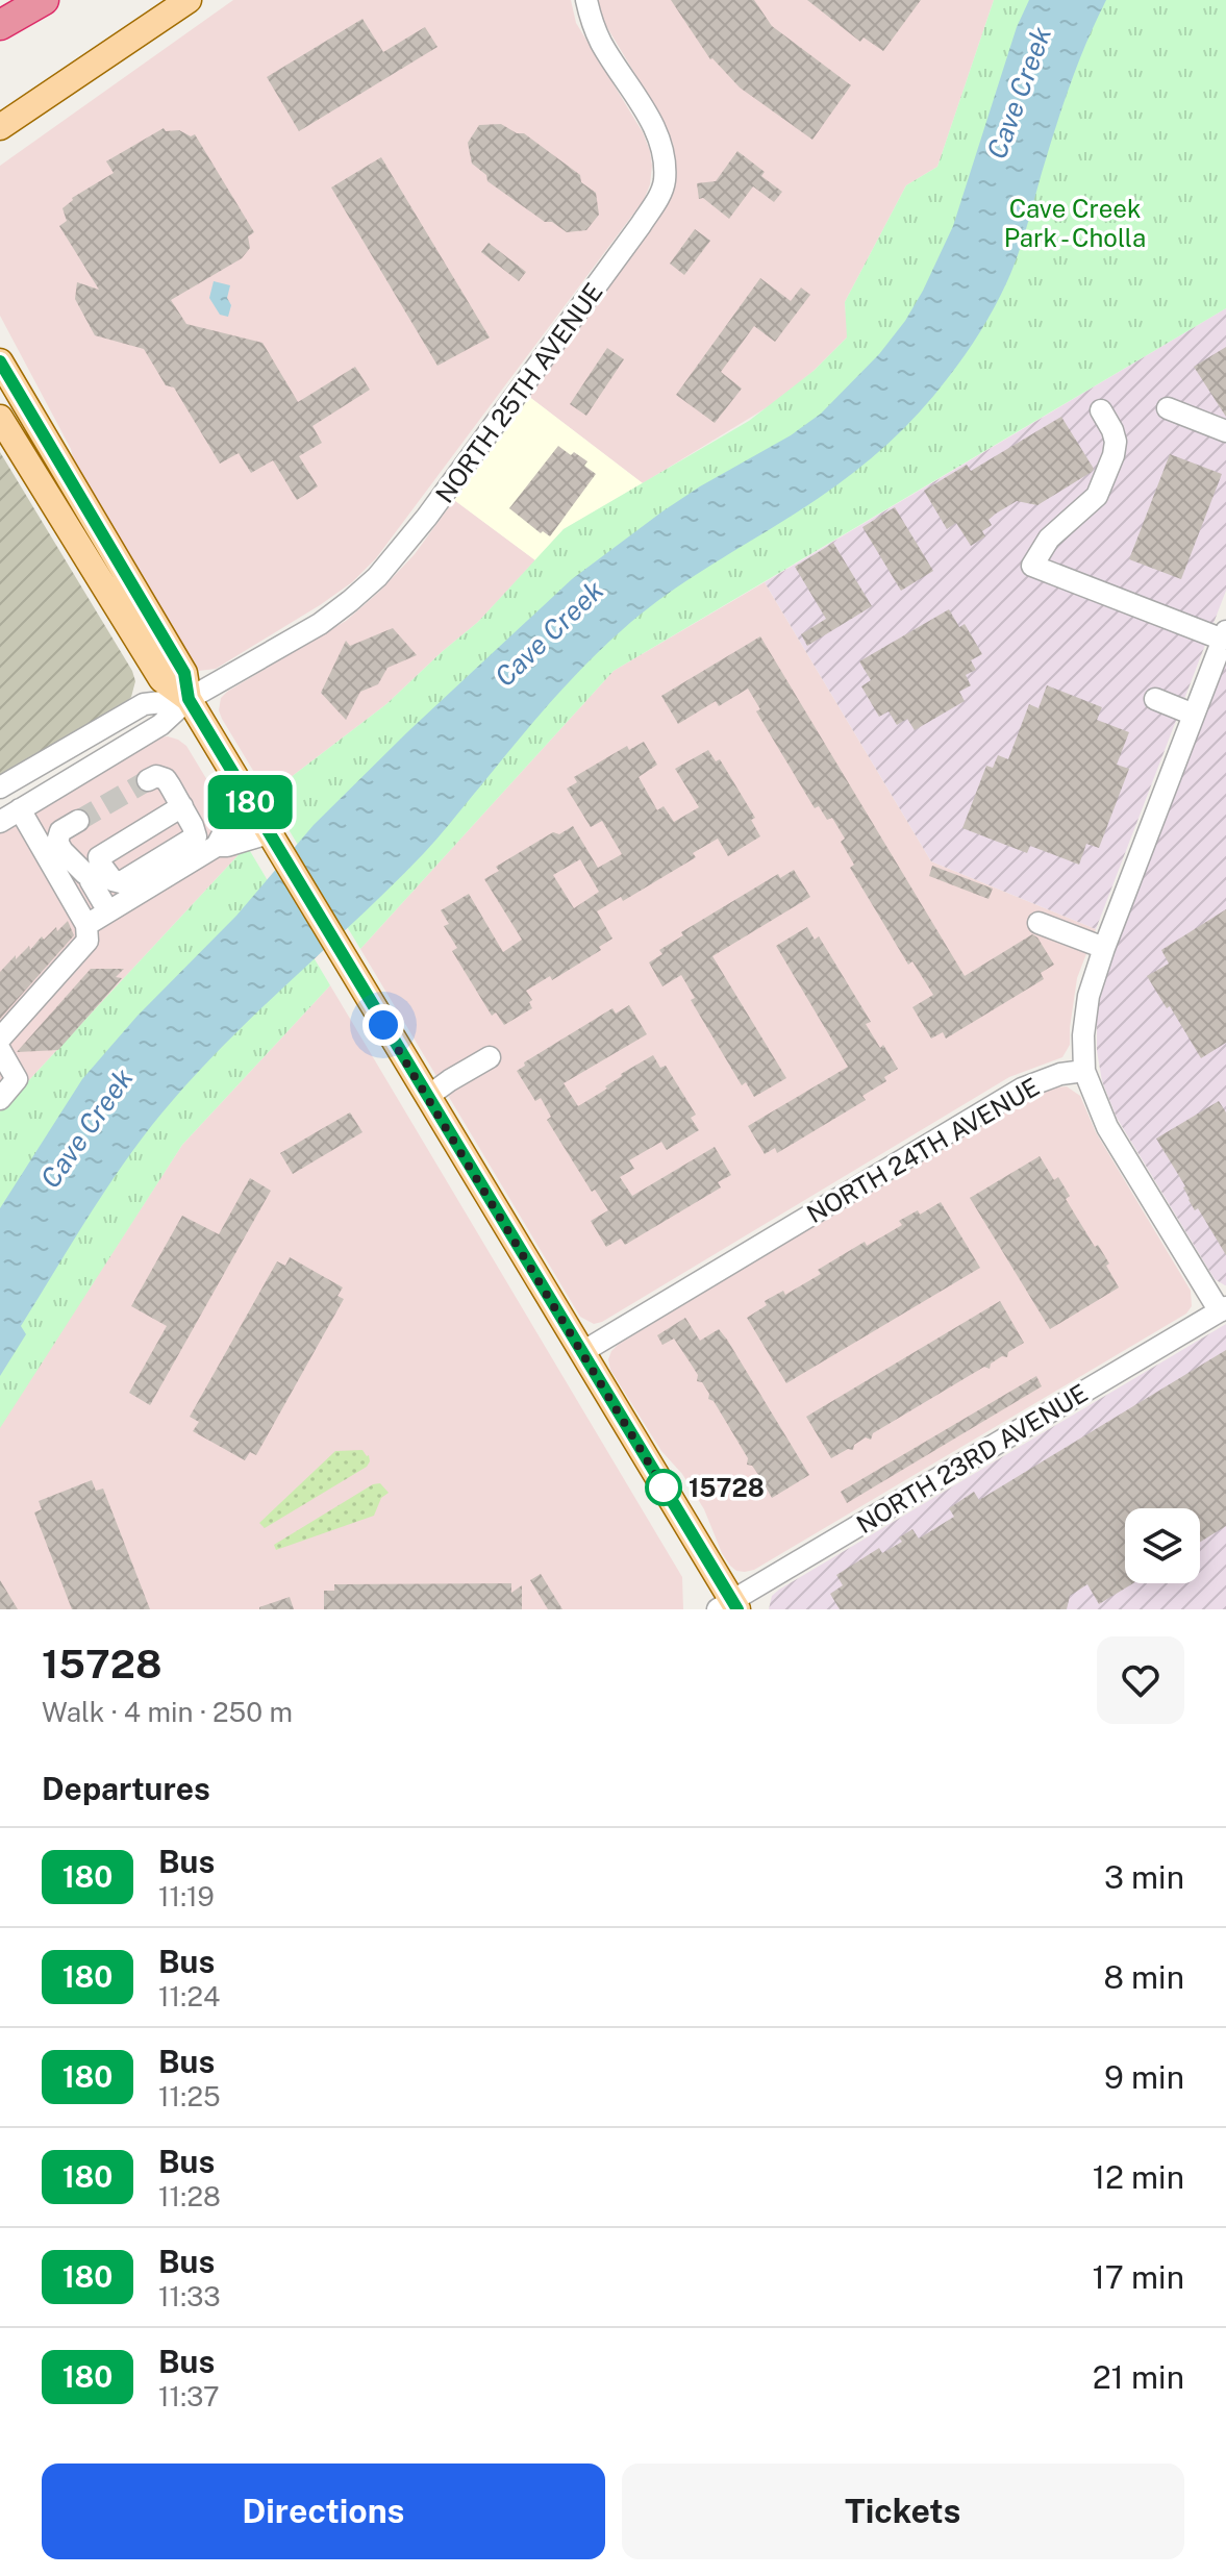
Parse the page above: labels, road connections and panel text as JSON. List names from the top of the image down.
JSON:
{
  "streets": {
    "street": ["NORTH 25TH AVENUE", "NORTH 24TH AVENUE", "NORTH 23RD AVENUE"]
  },
  "water": ["Cave Creek"],
  "parks": ["Cave Creek Park - Cholla"],
  "places": ["15728"],
  "lines": ["bus line 180"],
  "page": {
    "on_map": "180",
    "heading": [
      ["15728", "Walk · 4 min · 250 m"],
      "Departures"
    ],
    "list": [
      {
        "mark": "180",
        "name": "Bus",
        "note": "11:19",
        "value": "3 min"
      },
      {
        "mark": "180",
        "name": "Bus",
        "note": "11:24",
        "value": "8 min"
      },
      {
        "mark": "180",
        "name": "Bus",
        "note": "11:25",
        "value": "9 min"
      },
      {
        "mark": "180",
        "name": "Bus",
        "note": "11:28",
        "value": "12 min"
      },
      {
        "mark": "180",
        "name": "Bus",
        "note": "11:33",
        "value": "17 min"
      },
      {
        "mark": "180",
        "name": "Bus",
        "note": "11:37",
        "value": "21 min"
      }
    ],
    "buttons": ["Directions", "Tickets"]
  }
}
